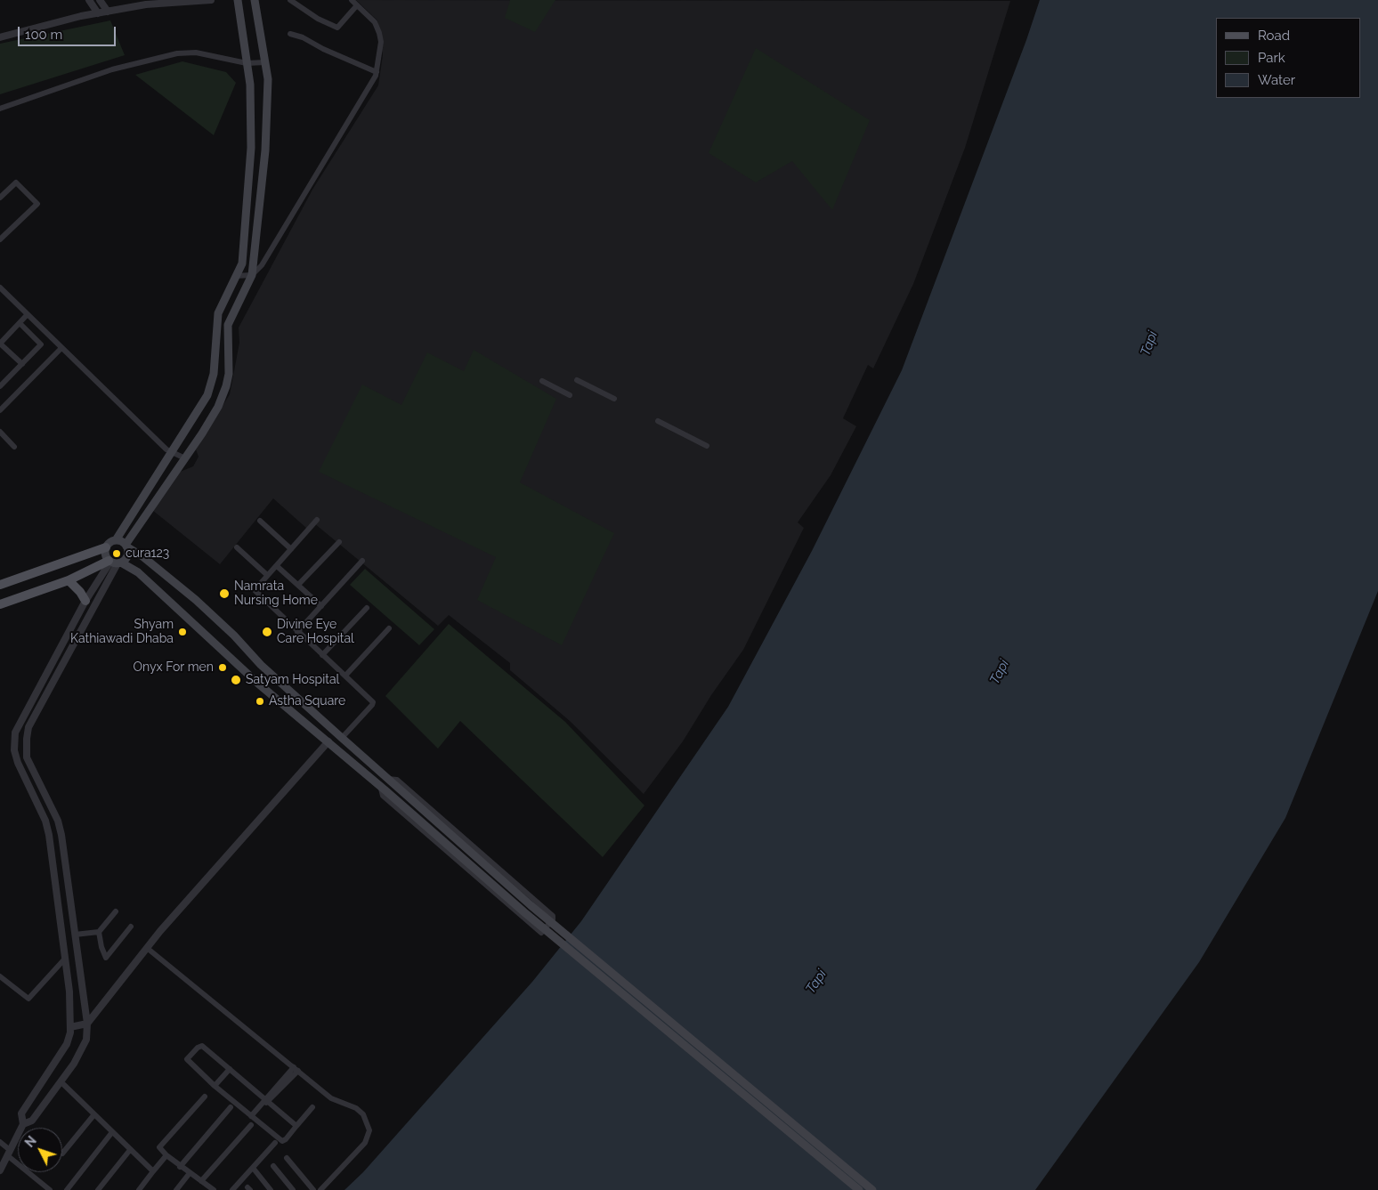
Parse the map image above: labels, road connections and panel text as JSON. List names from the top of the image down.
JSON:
{
  "water": ["Tapi"],
  "places": [
    "cura123",
    "Namrata Nursing Home",
    "Shyam Kathiawadi Dhaba",
    "Divine Eye Care Hospital",
    "Onyx For men",
    "Satyam Hospital",
    "Astha Square"
  ],
  "legend": ["Road", "Park", "Water"],
  "scale_bar": "100 m",
  "north": "top left"
}
